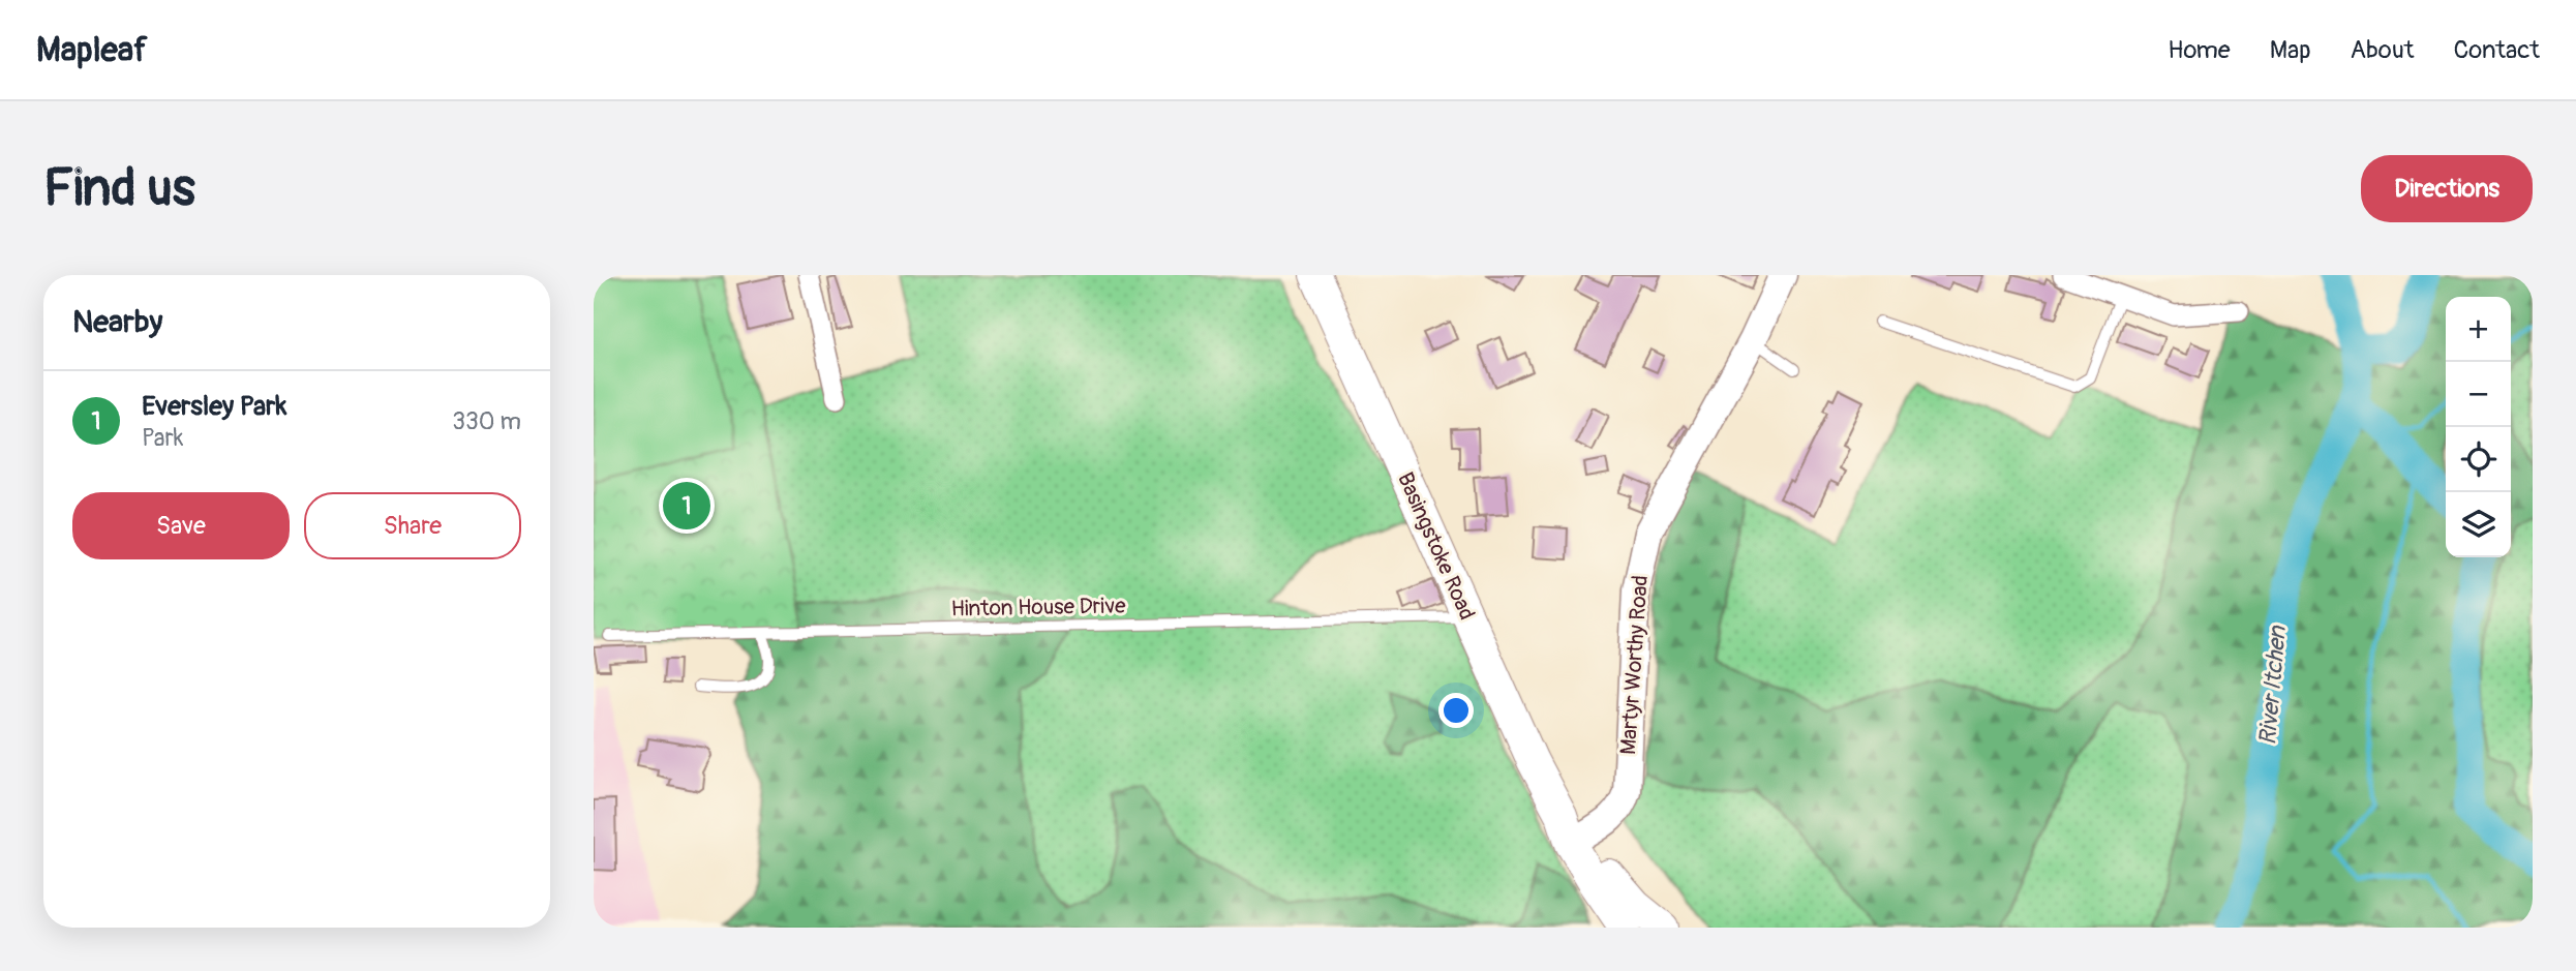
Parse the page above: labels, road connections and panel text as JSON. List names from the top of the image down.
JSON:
{
  "streets": {
    "main road": ["Basingstoke Road", "Martyr Worthy Road"],
    "lane": ["Hinton House Drive"]
  },
  "crossings": [
    ["Basingstoke Road", "Hinton House Drive"],
    ["Basingstoke Road", "Martyr Worthy Road"]
  ],
  "water": ["River Itchen"],
  "page": {
    "header": "Mapleaf",
    "nav": [
      "Home",
      "Map",
      "About",
      "Contact"
    ],
    "buttons": [
      "Directions",
      ["Save", "Share"]
    ],
    "title": "Find us",
    "heading": "Nearby",
    "map_buttons": ["+", "−"],
    "list": [
      {
        "mark": "1",
        "name": "Eversley Park",
        "note": "Park",
        "value": "330 m"
      }
    ],
    "pins": "1"
  }
}
